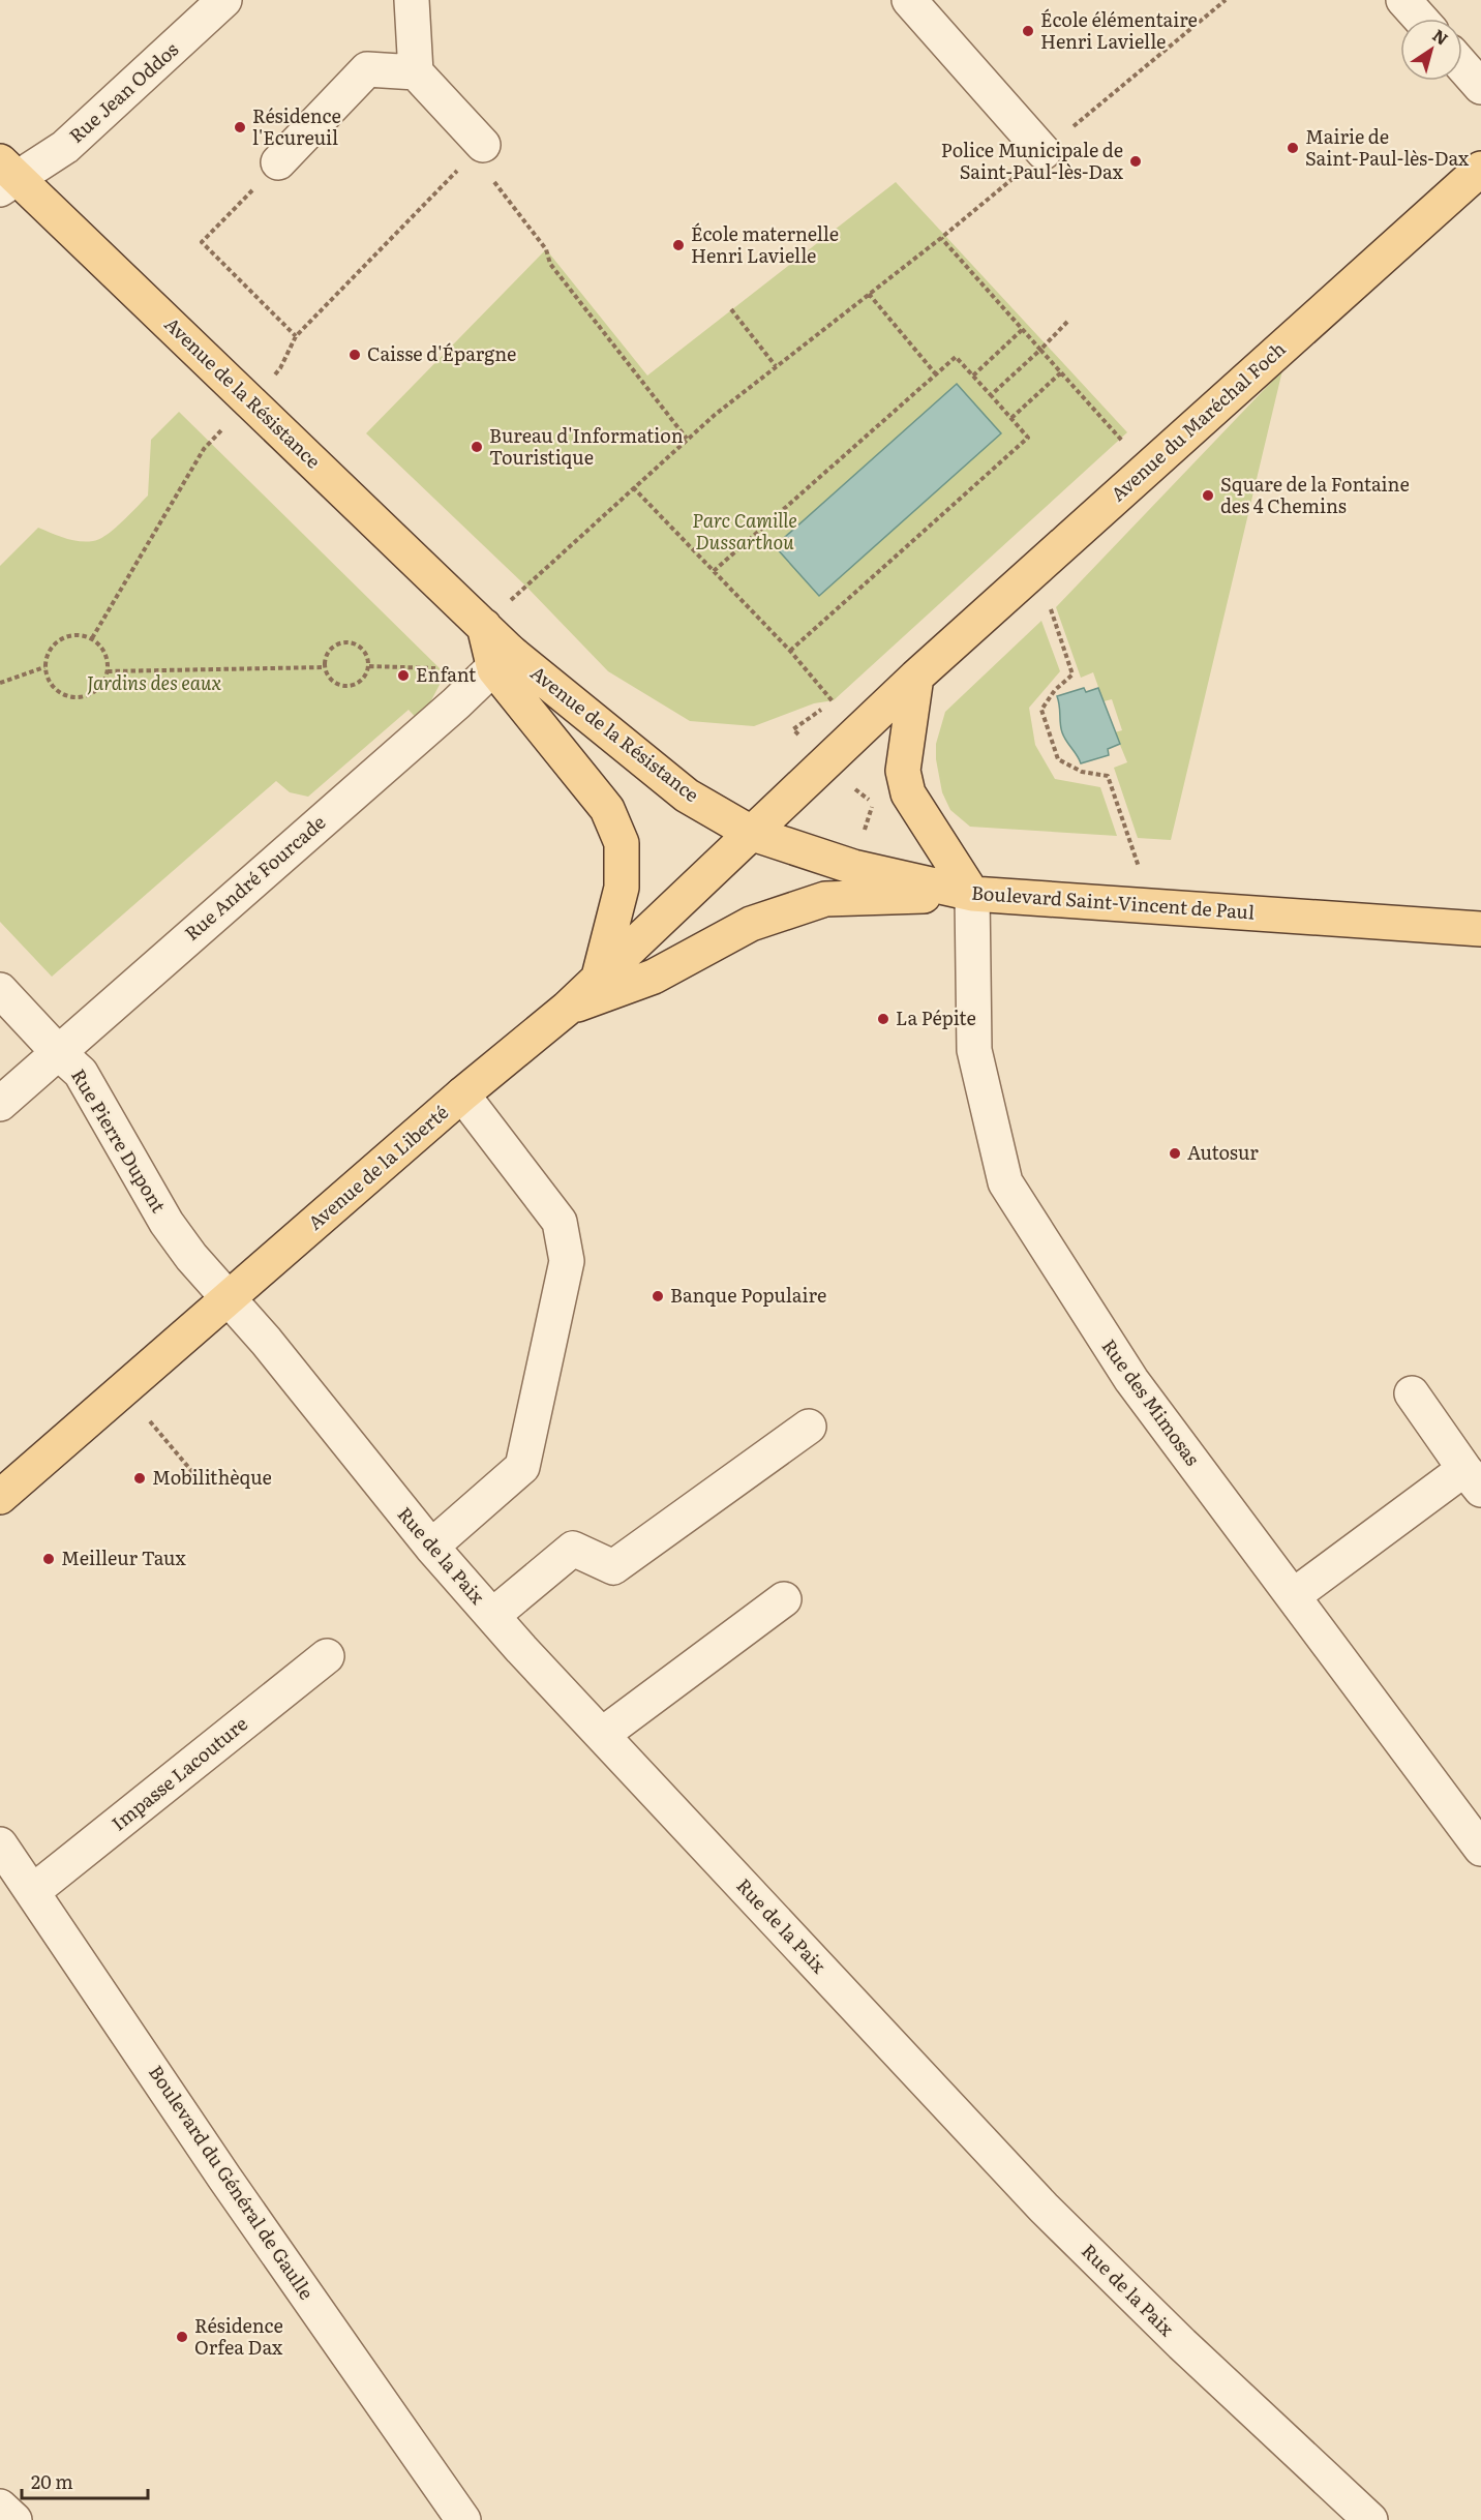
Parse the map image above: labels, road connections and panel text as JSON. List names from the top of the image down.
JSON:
{
  "streets": {
    "main road": [
      "Avenue de la Résistance",
      "Avenue du Maréchal Foch",
      "Boulevard Saint-Vincent de Paul",
      "Avenue de la Liberté"
    ],
    "street": [
      "Rue Jean Oddos",
      "Rue André Fourcade",
      "Rue Pierre Dupont",
      "Rue des Mimosas",
      "Rue de la Paix",
      "Impasse Lacouture",
      "Boulevard du Général de Gaulle"
    ]
  },
  "crossings": [
    ["Rue Jean Oddos", "Avenue de la Résistance"],
    ["Avenue de la Résistance", "Avenue du Maréchal Foch"],
    ["Avenue de la Résistance", "Rue André Fourcade"],
    ["Avenue de la Résistance", "Boulevard Saint-Vincent de Paul"],
    ["Avenue de la Résistance", "Avenue de la Liberté"],
    ["Avenue du Maréchal Foch", "Boulevard Saint-Vincent de Paul"],
    ["Avenue du Maréchal Foch", "Avenue de la Liberté"],
    ["Rue André Fourcade", "Rue Pierre Dupont"],
    ["Boulevard Saint-Vincent de Paul", "Avenue de la Liberté"],
    ["Boulevard Saint-Vincent de Paul", "Rue des Mimosas"],
    ["Rue Pierre Dupont", "Avenue de la Liberté"],
    ["Rue Pierre Dupont", "Rue de la Paix"],
    ["Avenue de la Liberté", "Rue de la Paix"],
    ["Impasse Lacouture", "Boulevard du Général de Gaulle"]
  ],
  "parks": ["Parc Camille Dussarthou", "Jardins des eaux"],
  "places": [
    "École élémentaire Henri Lavielle",
    "Résidence l'Ecureuil",
    "Mairie de Saint-Paul-lès-Dax",
    "Police Municipale de Saint-Paul-lès-Dax",
    "École maternelle Henri Lavielle",
    "Caisse d'Épargne",
    "Bureau d'Information Touristique",
    "Square de la Fontaine des 4 Chemins",
    "Enfant",
    "La Pépite",
    "Autosur",
    "Banque Populaire",
    "Mobilithèque",
    "Meilleur Taux",
    "Résidence Orfea Dax"
  ],
  "scale_bar": "20 m",
  "north": "top right"
}
